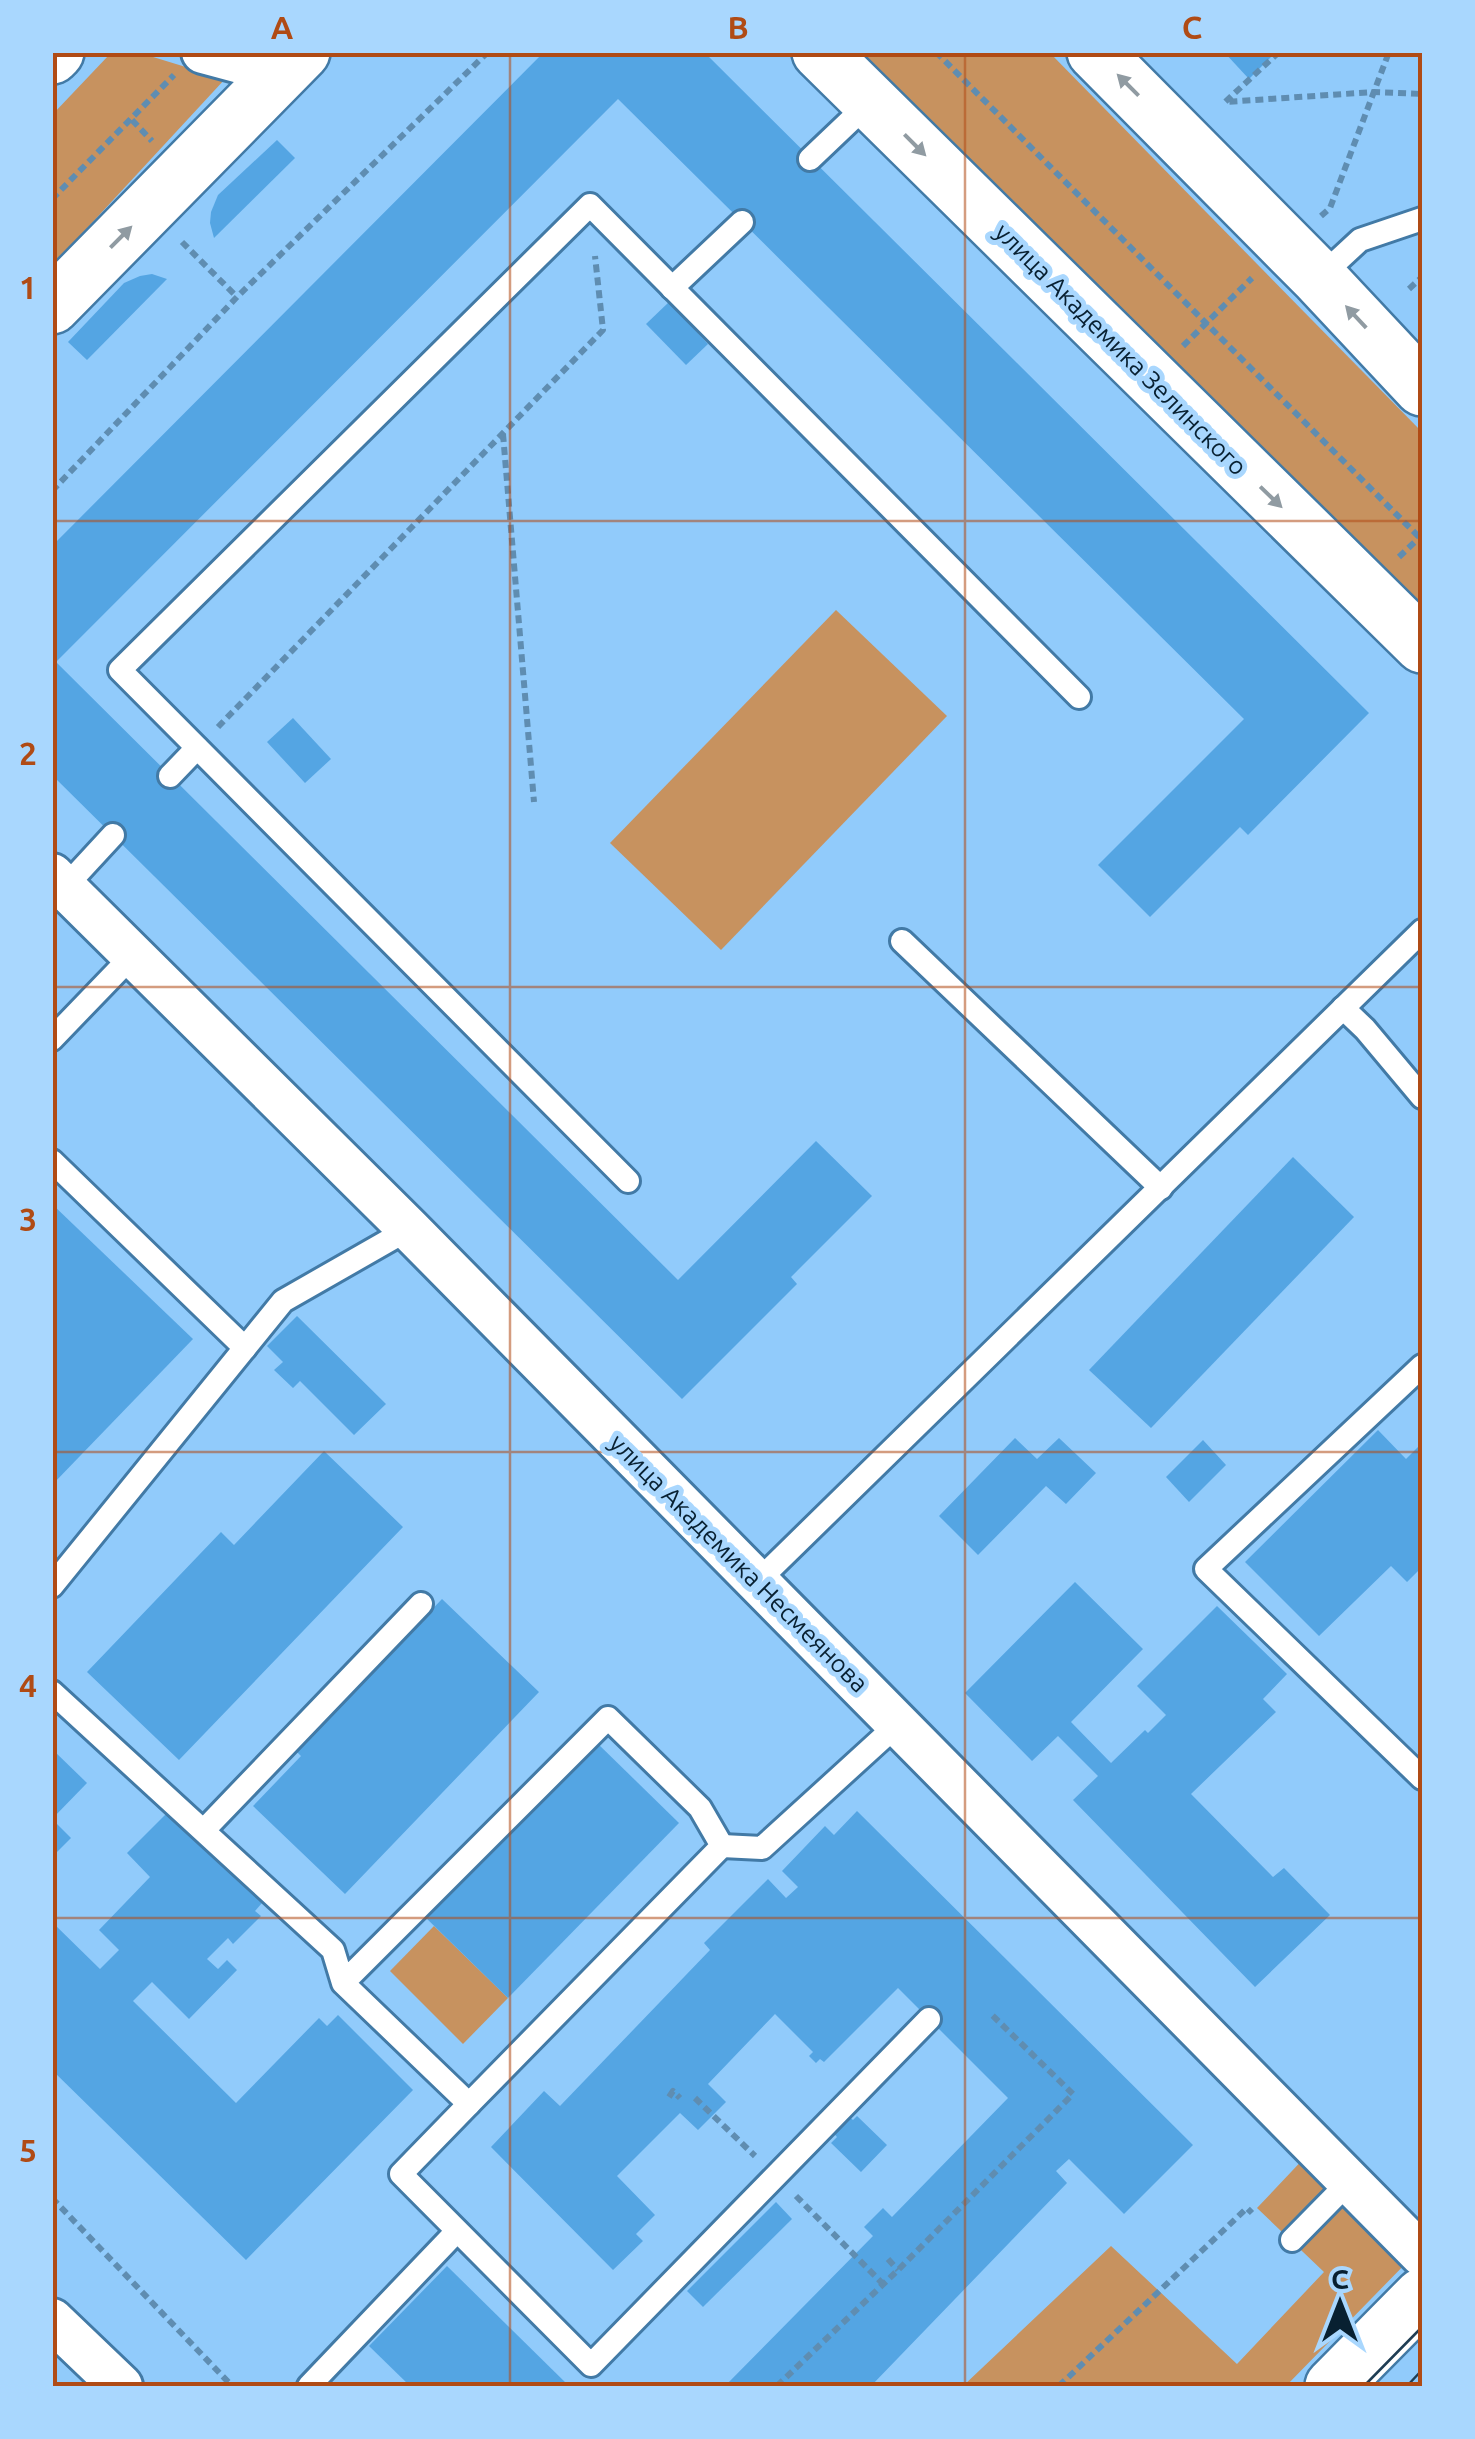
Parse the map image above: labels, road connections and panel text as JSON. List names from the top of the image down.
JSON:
{
  "streets": {
    "street": ["улица Академика Зелинского", "улица Академика Несмеянова"]
  },
  "north": "top",
  "grid": {
    "columns": ["A", "B", "C"],
    "rows": [
      "1",
      "2",
      "3",
      "4",
      "5"
    ]
  }
}
